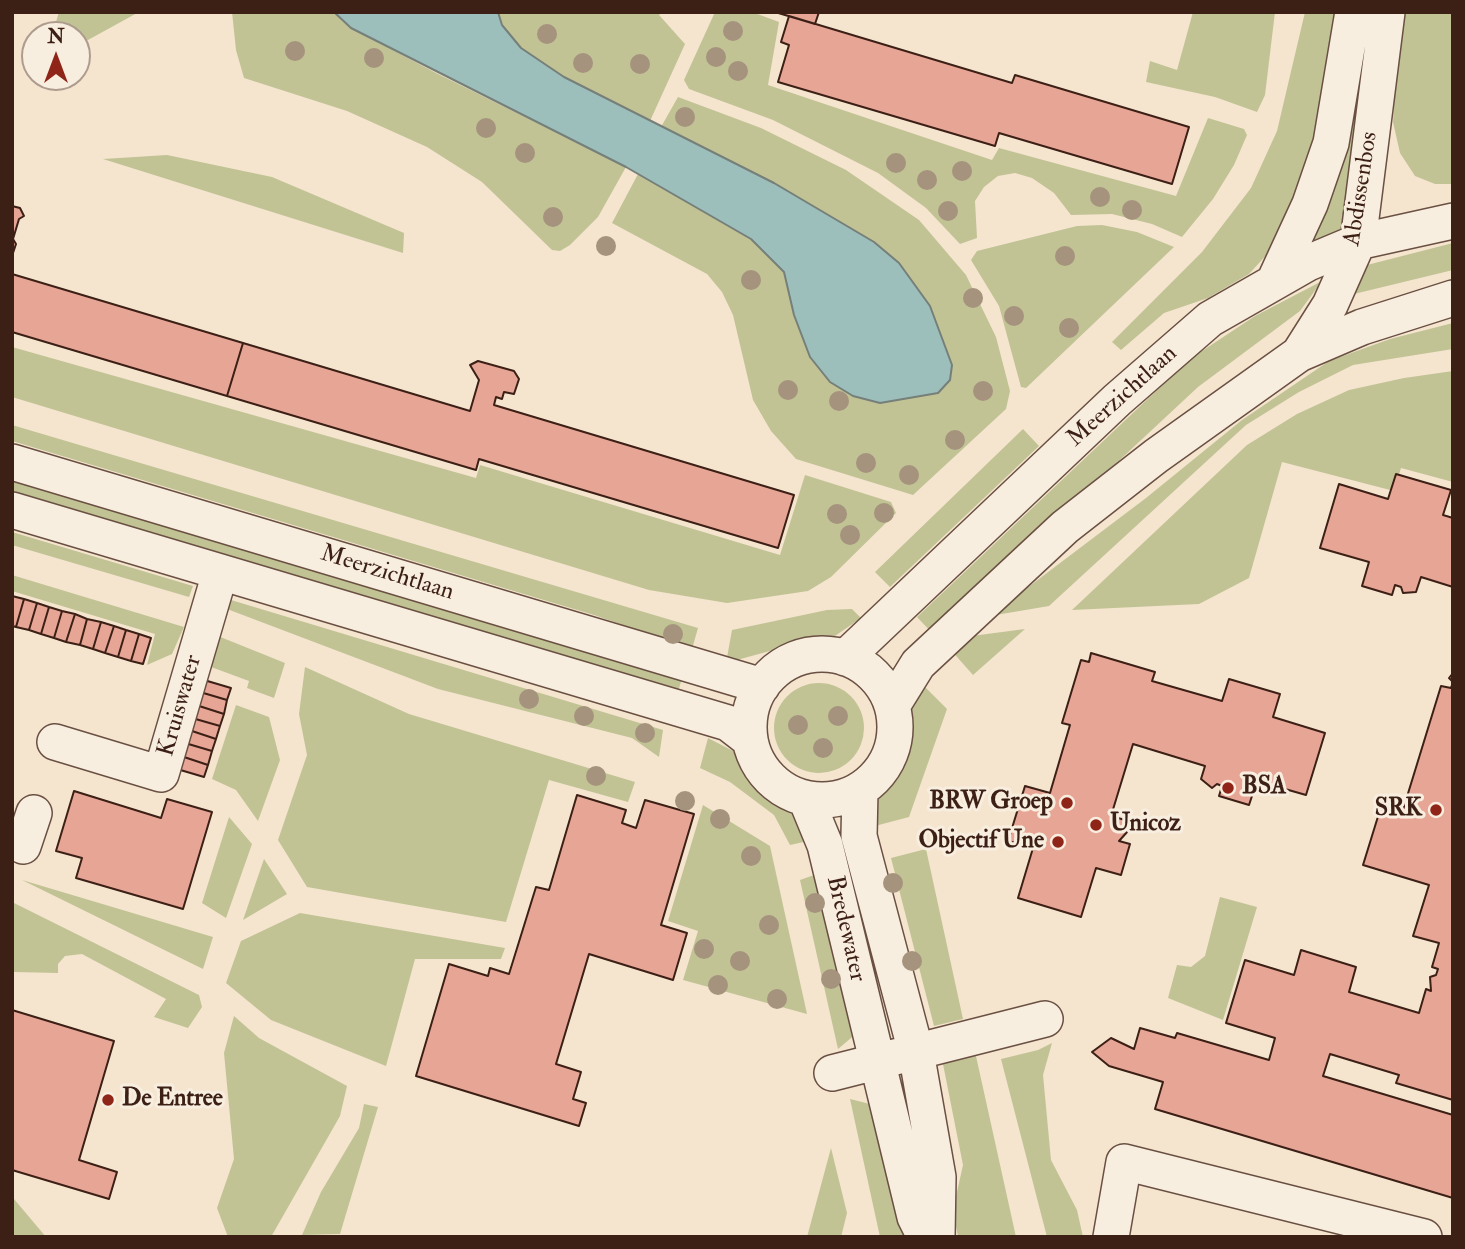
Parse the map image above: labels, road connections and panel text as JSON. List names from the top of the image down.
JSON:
{
  "streets": {
    "street": [
      "Abdissenbos",
      "Meerzichtlaan",
      "Kruiswater",
      "Bredewater"
    ]
  },
  "crossings": [
    ["Abdissenbos", "Meerzichtlaan"],
    ["Meerzichtlaan", "Kruiswater"],
    ["Meerzichtlaan", "Bredewater"]
  ],
  "places": [
    "BSA",
    "BRW Groep",
    "SRK",
    "Unicoz",
    "Objectif Une",
    "De Entree"
  ],
  "north": "top"
}
